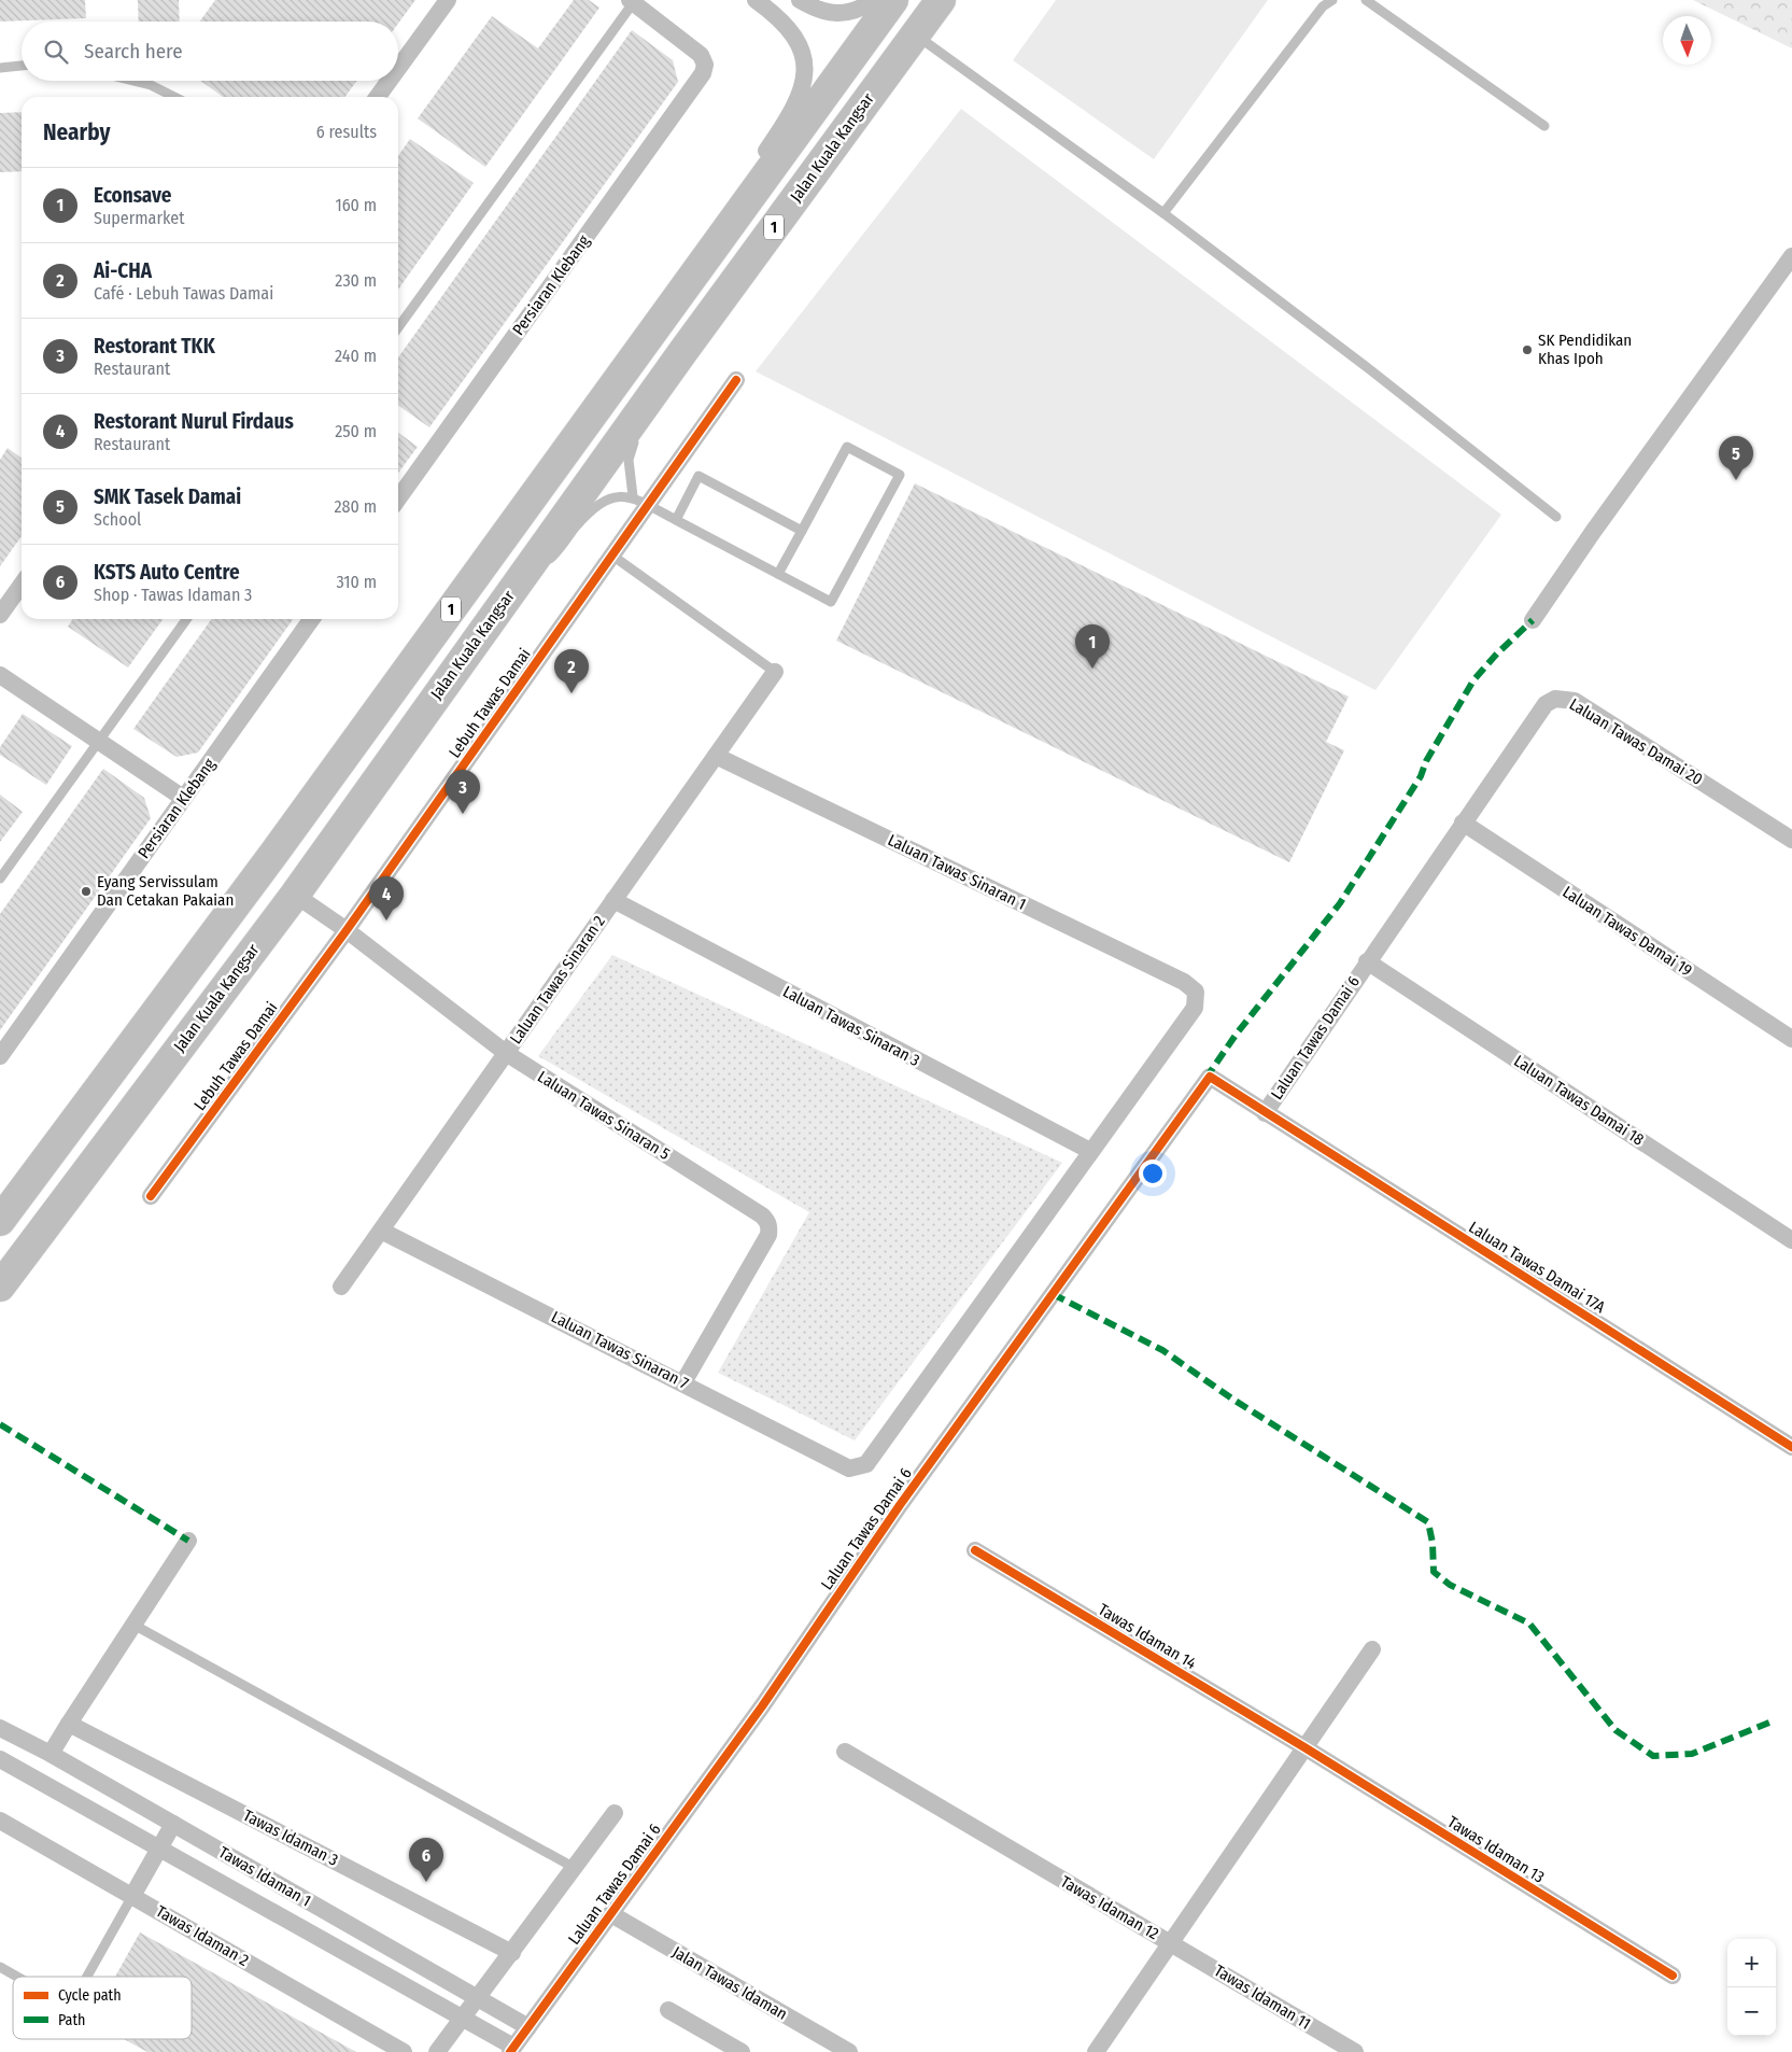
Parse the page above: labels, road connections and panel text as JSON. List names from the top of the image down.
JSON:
{
  "streets": {
    "highway": ["Jalan Kuala Kangsar", "1"],
    "street": [
      "Persiaran Klebang",
      "Lebuh Tawas Damai",
      "Laluan Tawas Damai 20",
      "Laluan Tawas Sinaran 1",
      "Laluan Tawas Damai 19",
      "Laluan Tawas Sinaran 2",
      "Laluan Tawas Sinaran 3",
      "Laluan Tawas Damai 6",
      "Laluan Tawas Damai 18",
      "Laluan Tawas Sinaran 5",
      "Laluan Tawas Damai 17A",
      "Laluan Tawas Sinaran 7",
      "Tawas Idaman 14",
      "Tawas Idaman 3",
      "Tawas Idaman 13",
      "Tawas Idaman 1",
      "Tawas Idaman 12",
      "Tawas Idaman 2",
      "Jalan Tawas Idaman",
      "Tawas Idaman 11"
    ]
  },
  "crossings": [
    ["Jalan Kuala Kangsar", "Laluan Tawas Sinaran 5"],
    ["Lebuh Tawas Damai", "Laluan Tawas Sinaran 5"],
    ["Laluan Tawas Damai 20", "Laluan Tawas Damai 19"],
    ["Laluan Tawas Damai 20", "Laluan Tawas Damai 6"],
    ["Laluan Tawas Sinaran 1", "Laluan Tawas Sinaran 2"],
    ["Laluan Tawas Sinaran 1", "Laluan Tawas Sinaran 3"],
    ["Laluan Tawas Sinaran 1", "Laluan Tawas Sinaran 7"],
    ["Laluan Tawas Damai 19", "Laluan Tawas Damai 6"],
    ["Laluan Tawas Sinaran 2", "Laluan Tawas Sinaran 3"],
    ["Laluan Tawas Sinaran 2", "Laluan Tawas Sinaran 5"],
    ["Laluan Tawas Sinaran 2", "Laluan Tawas Sinaran 7"],
    ["Laluan Tawas Sinaran 3", "Laluan Tawas Sinaran 7"],
    ["Laluan Tawas Damai 6", "Laluan Tawas Damai 18"],
    ["Laluan Tawas Damai 6", "Laluan Tawas Damai 17A"],
    ["Laluan Tawas Damai 6", "Tawas Idaman 1"],
    ["Laluan Tawas Damai 6", "Jalan Tawas Idaman"],
    ["Laluan Tawas Sinaran 5", "Laluan Tawas Sinaran 7"],
    ["Tawas Idaman 14", "Tawas Idaman 13"],
    ["Tawas Idaman 14", "Tawas Idaman 12"],
    ["Tawas Idaman 13", "Tawas Idaman 12"],
    ["Tawas Idaman 12", "Tawas Idaman 11"]
  ],
  "places": ["SK Pendidikan Khas Ipoh", "Eyang Servissulam Dan Cetakan Pakaian"],
  "legend": ["Cycle path", "Path"],
  "north": "bottom",
  "page": {
    "search": "Search here",
    "heading": ["Nearby", "6 results"],
    "list": [
      {
        "mark": "1",
        "name": "Econsave",
        "note": "Supermarket",
        "value": "160 m"
      },
      {
        "mark": "2",
        "name": "Ai-CHA",
        "note": "Café · Lebuh Tawas Damai",
        "value": "230 m"
      },
      {
        "mark": "3",
        "name": "Restorant TKK",
        "note": "Restaurant",
        "value": "240 m"
      },
      {
        "mark": "4",
        "name": "Restorant Nurul Firdaus",
        "note": "Restaurant",
        "value": "250 m"
      },
      {
        "mark": "5",
        "name": "SMK Tasek Damai",
        "note": "School",
        "value": "280 m"
      },
      {
        "mark": "6",
        "name": "KSTS Auto Centre",
        "note": "Shop · Tawas Idaman 3",
        "value": "310 m"
      }
    ],
    "pins": [
      "5",
      "1",
      "2",
      "3",
      "4",
      "6"
    ],
    "map_buttons": ["+", "−"]
  }
}
